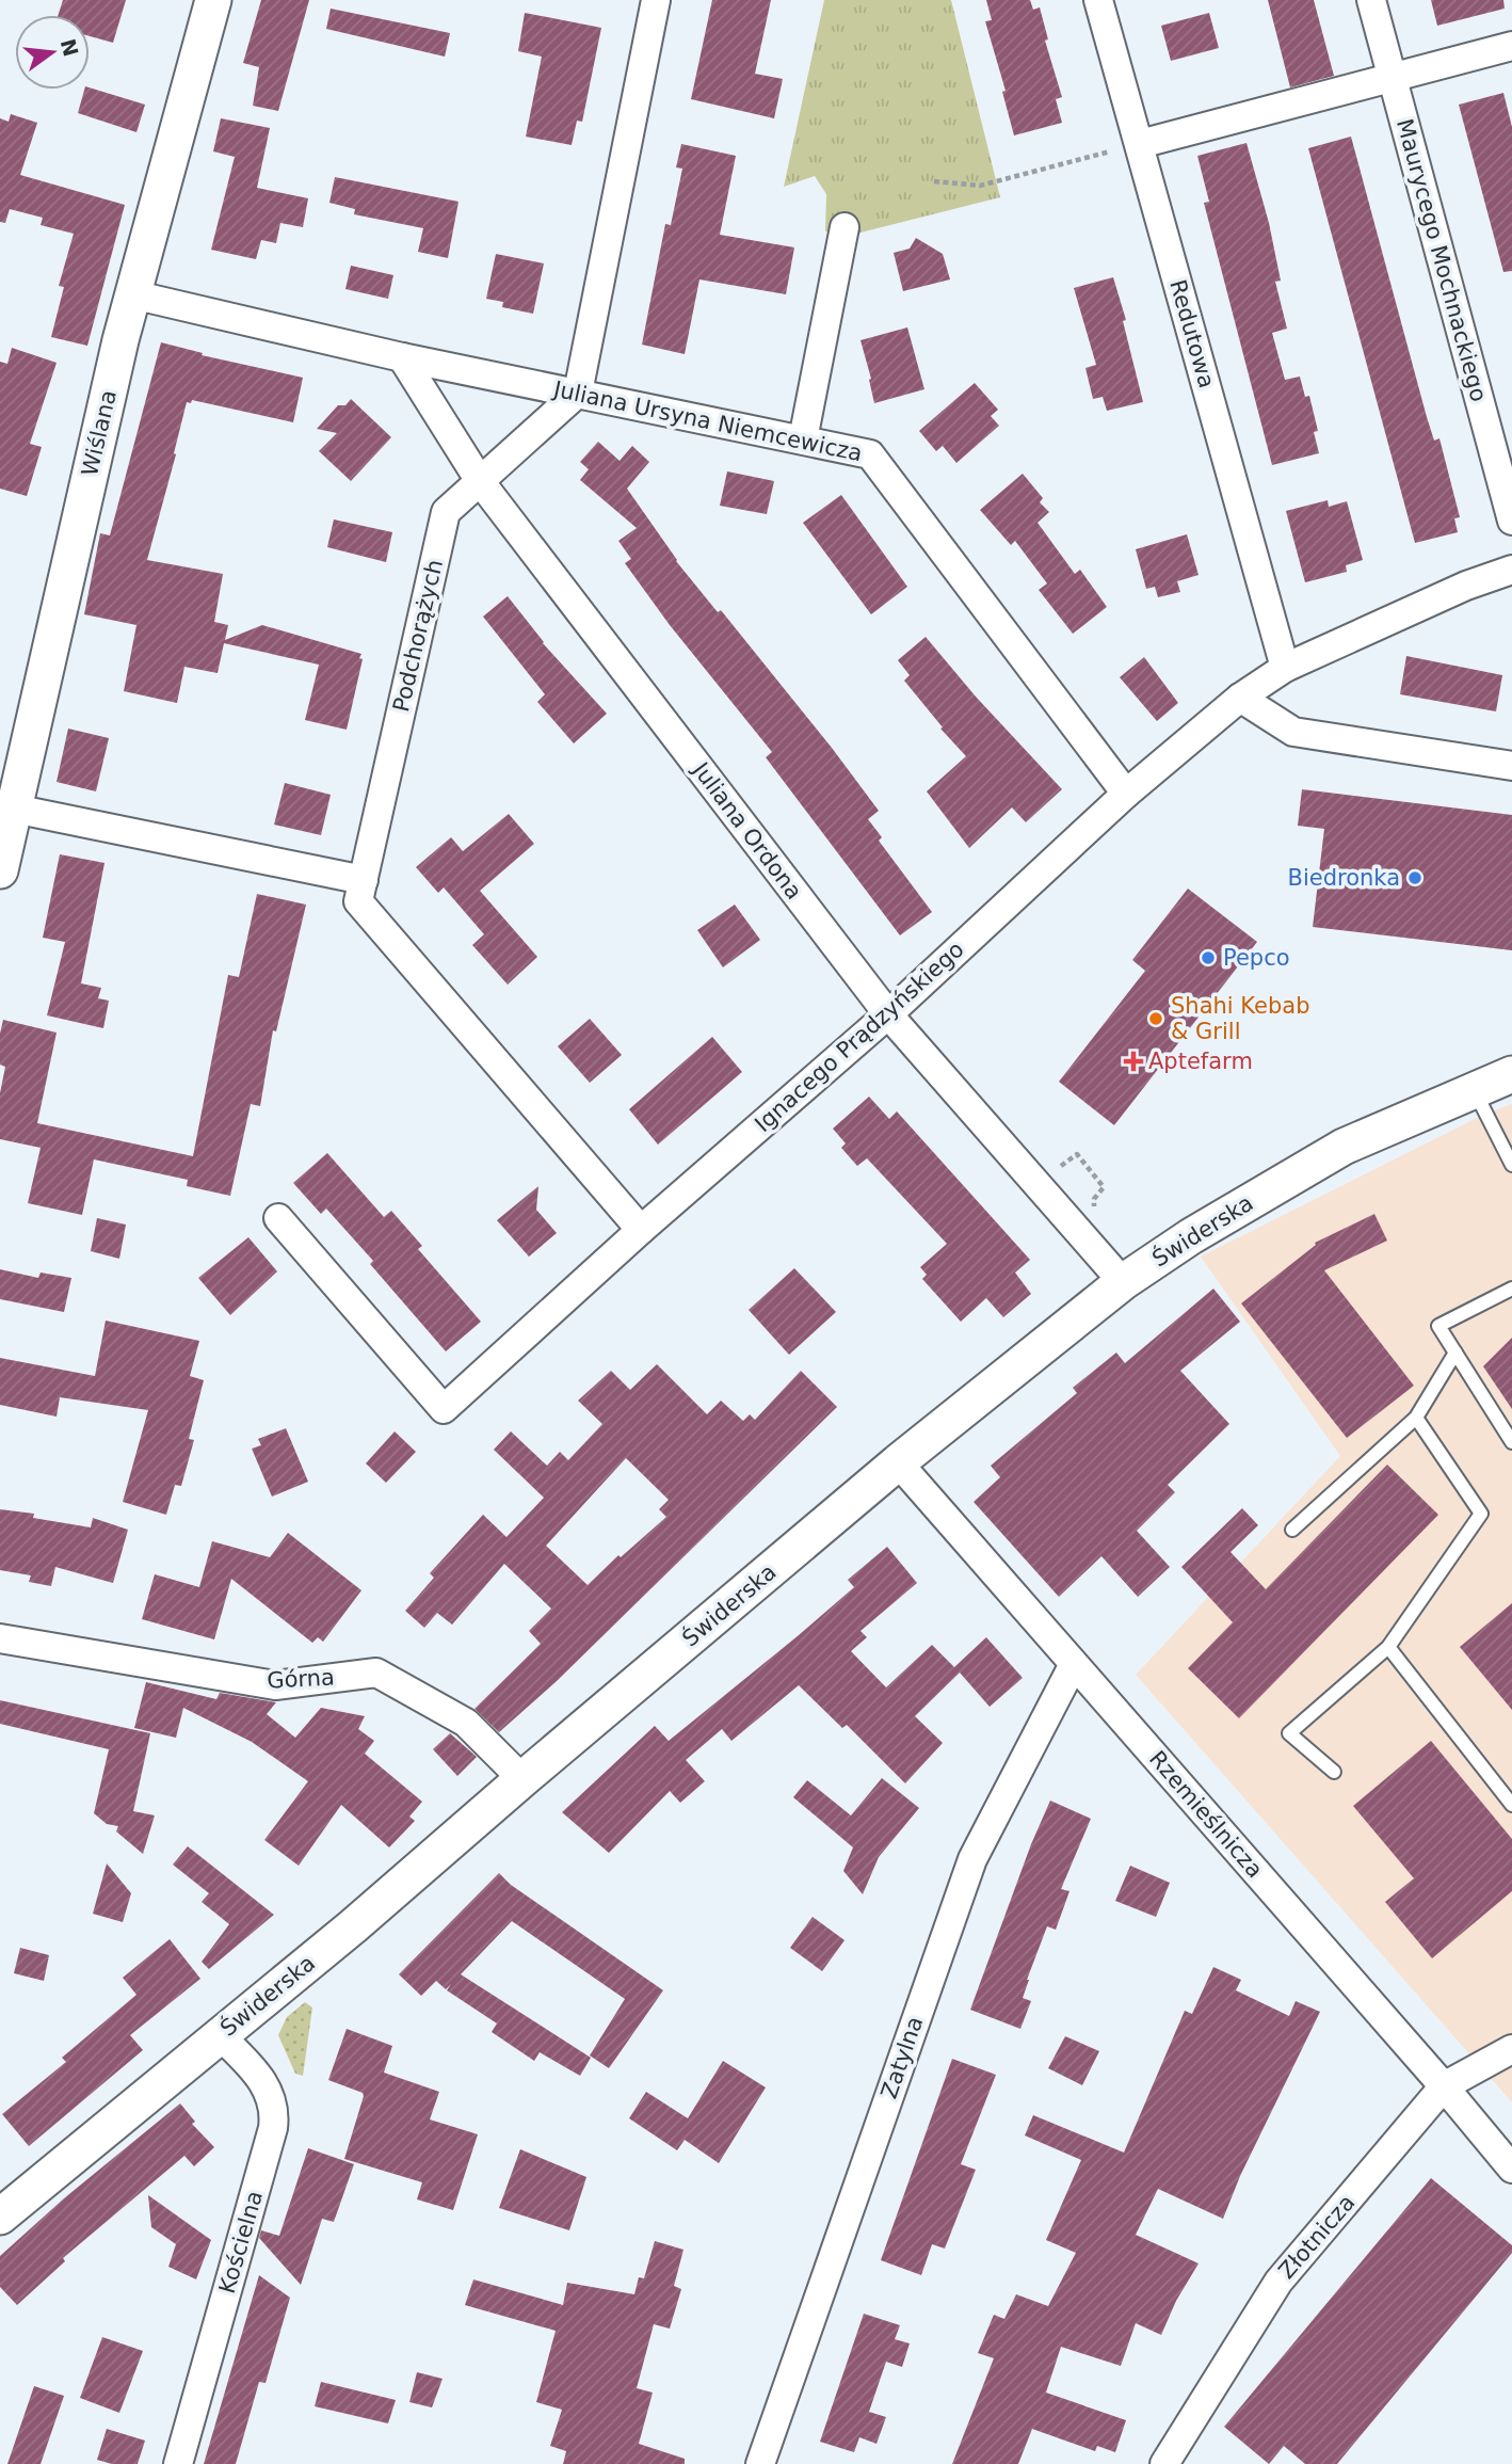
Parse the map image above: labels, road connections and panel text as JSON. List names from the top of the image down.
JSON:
{
  "streets": {
    "street": [
      "Maurycego Mochnackiego",
      "Redutowa",
      "Juliana Ursyna Niemcewicza",
      "Wiślana",
      "Podchorążych",
      "Juliana Ordona",
      "Ignacego Prądzyńskiego",
      "Świderska",
      "Górna",
      "Rzemieślnicza",
      "Zatylna",
      "Złotnicza",
      "Kościelna"
    ]
  },
  "crossings": [
    ["Redutowa", "Ignacego Prądzyńskiego"],
    ["Juliana Ursyna Niemcewicza", "Wiślana"],
    ["Juliana Ursyna Niemcewicza", "Podchorążych"],
    ["Juliana Ursyna Niemcewicza", "Juliana Ordona"],
    ["Juliana Ursyna Niemcewicza", "Ignacego Prądzyńskiego"],
    ["Podchorążych", "Juliana Ordona"],
    ["Podchorążych", "Ignacego Prądzyńskiego"],
    ["Juliana Ordona", "Ignacego Prądzyńskiego"],
    ["Juliana Ordona", "Świderska"],
    ["Świderska", "Górna"],
    ["Świderska", "Rzemieślnicza"],
    ["Świderska", "Kościelna"],
    ["Rzemieślnicza", "Zatylna"],
    ["Rzemieślnicza", "Złotnicza"]
  ],
  "places": {
    "other": ["Biedronka", "Pepco", "Shahi Kebab & Grill"],
    "health": ["Aptefarm"]
  },
  "north": "right"
}
